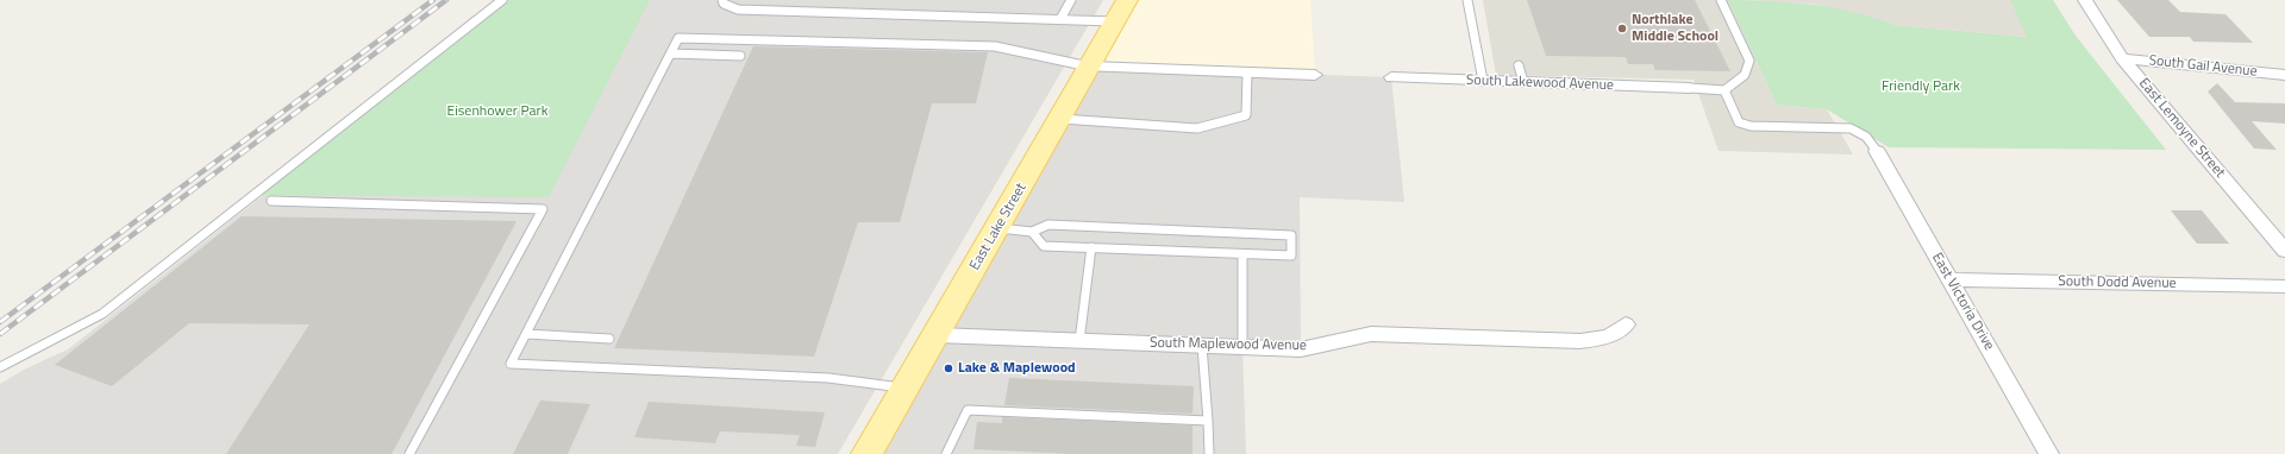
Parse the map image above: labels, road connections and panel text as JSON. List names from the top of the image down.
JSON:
{
  "streets": {
    "main road": ["East Lake Street"],
    "street": [
      "South Gail Avenue",
      "South Lakewood Avenue",
      "East Lemoyne Street",
      "South Dodd Avenue",
      "East Victoria Drive",
      "South Maplewood Avenue"
    ]
  },
  "crossings": [
    ["South Gail Avenue", "East Lemoyne Street"],
    ["East Lake Street", "South Maplewood Avenue"],
    ["South Dodd Avenue", "East Victoria Drive"]
  ],
  "parks": ["Friendly Park", "Eisenhower Park"],
  "places": ["Northlake Middle School", "Lake & Maplewood"]
}
